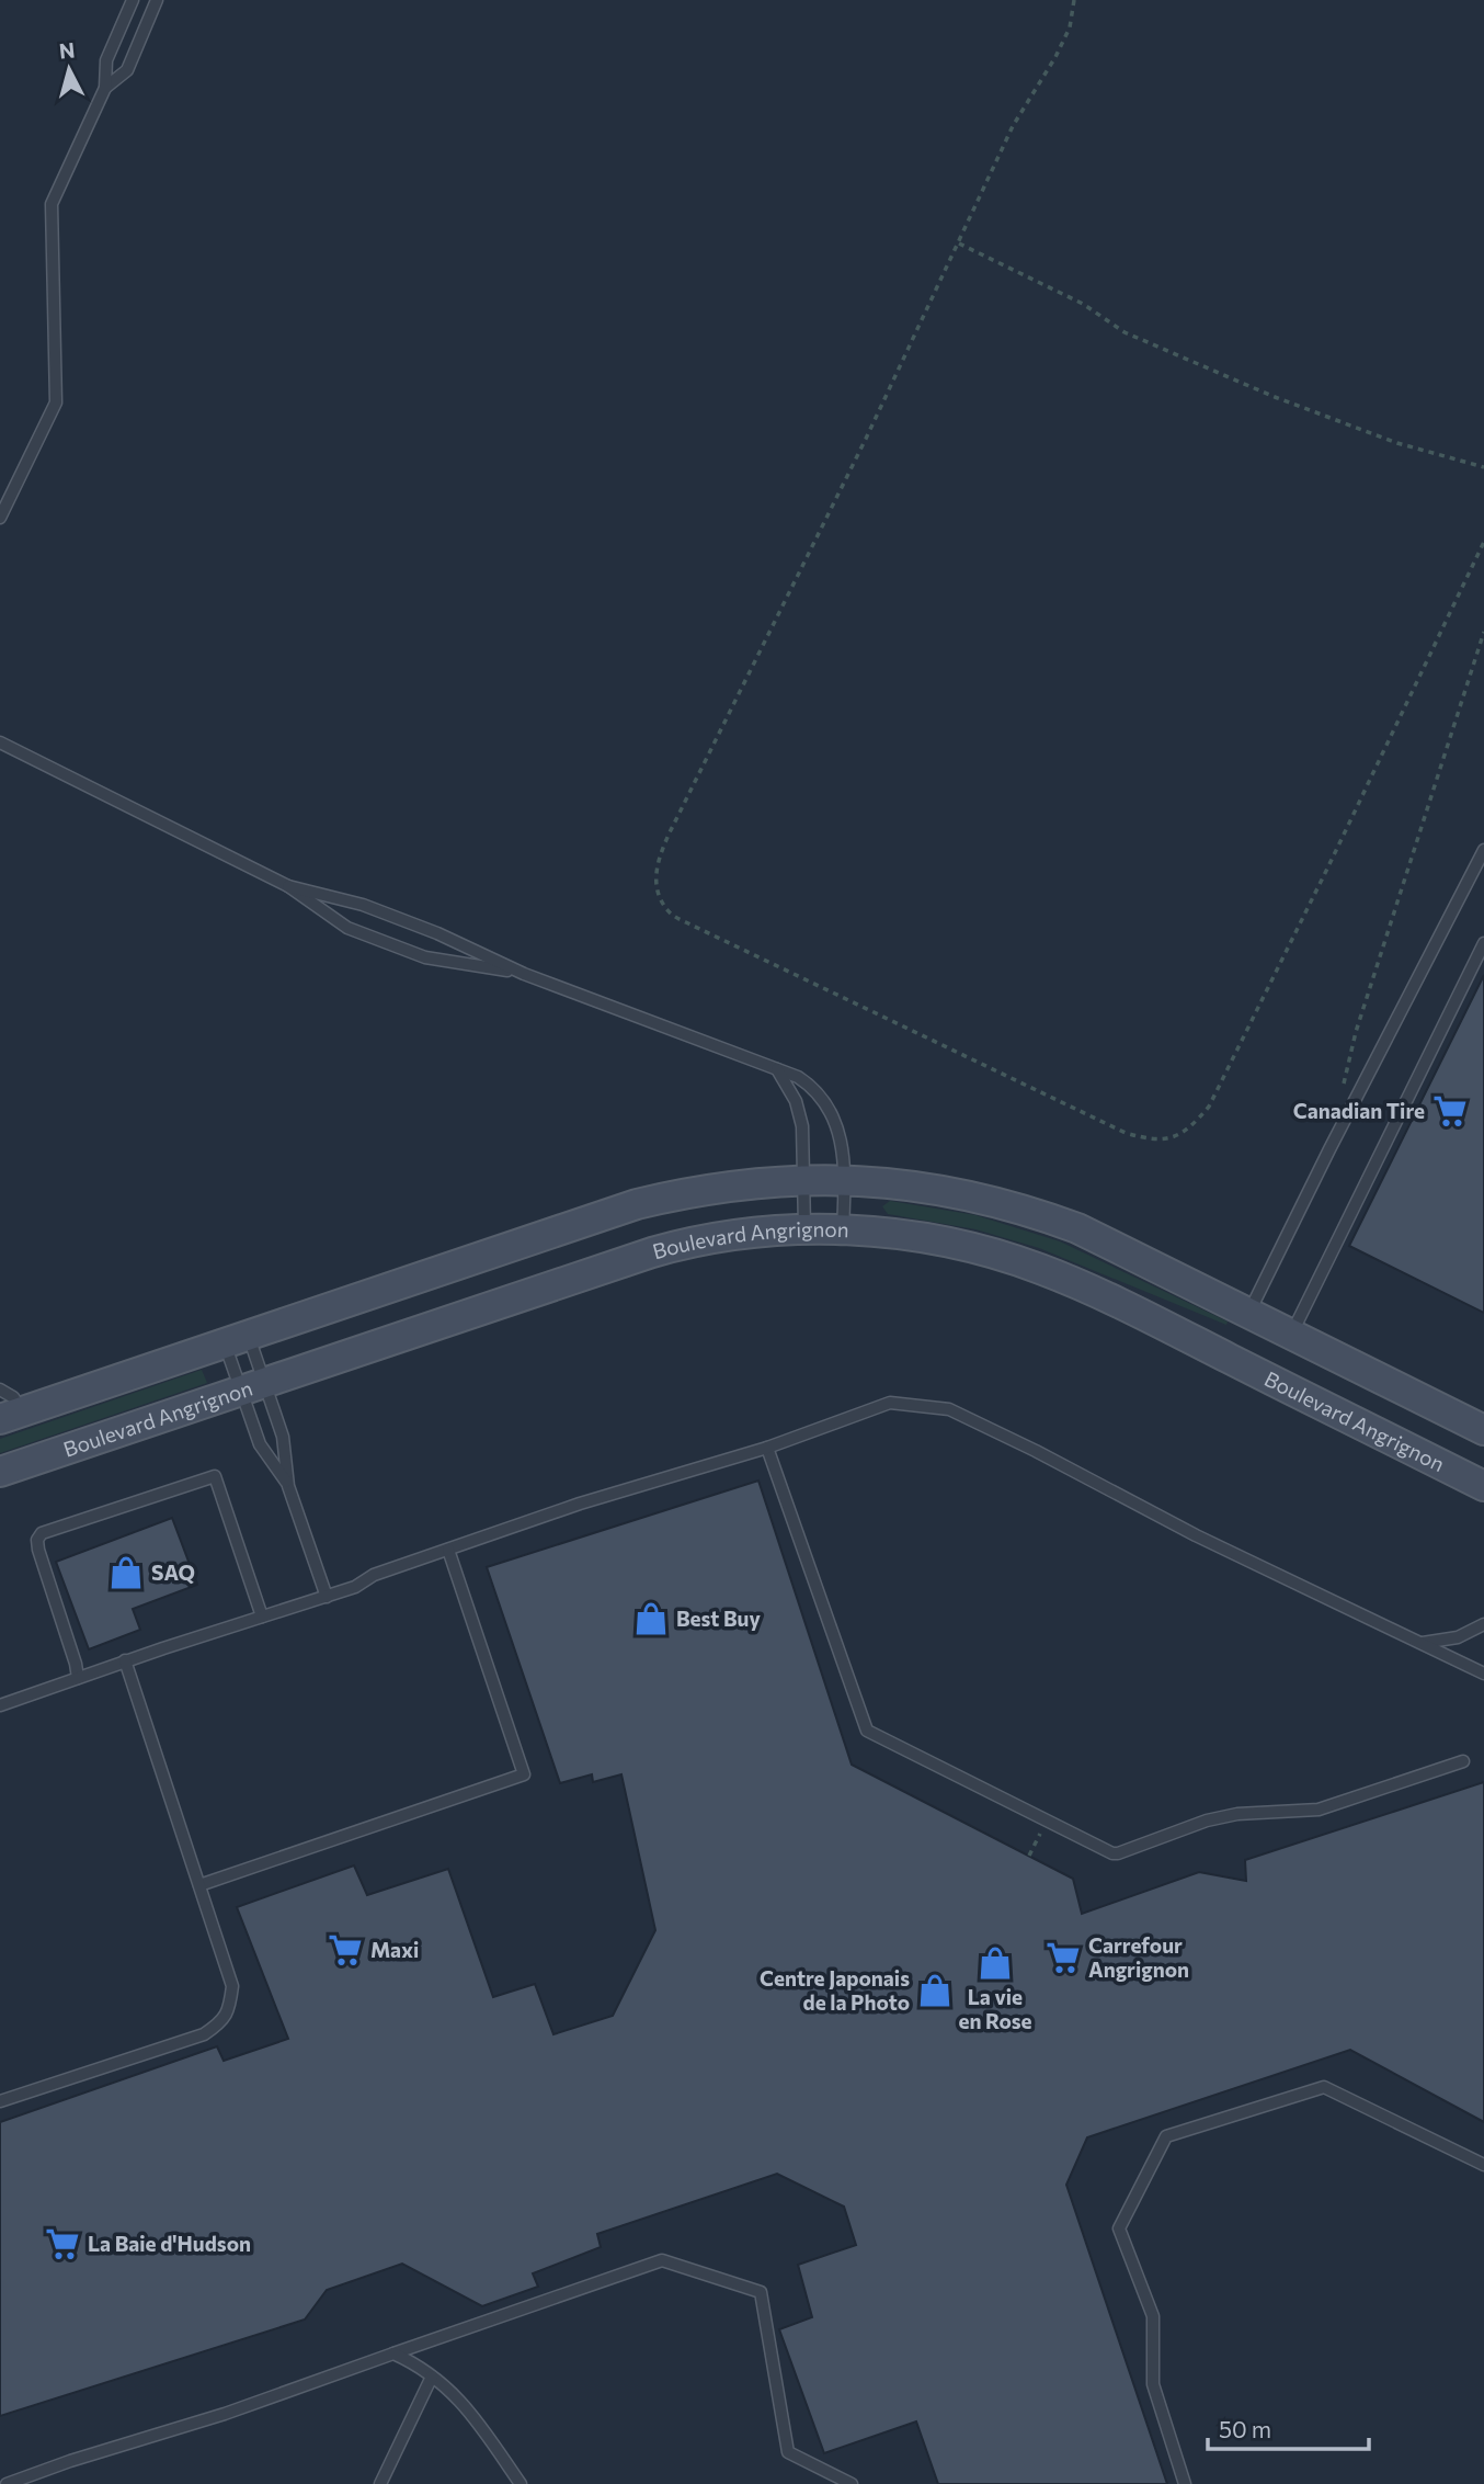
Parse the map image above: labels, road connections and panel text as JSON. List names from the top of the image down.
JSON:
{
  "streets": {
    "main road": ["Boulevard Angrignon"]
  },
  "places": {
    "supermarket": [
      "Canadian Tire",
      "Maxi",
      "Carrefour Angrignon",
      "La Baie d'Hudson"
    ],
    "shop": [
      "SAQ",
      "Best Buy",
      "La vie en Rose",
      "Centre Japonais de la Photo"
    ]
  },
  "scale_bar": "50 m",
  "north": "top"
}
